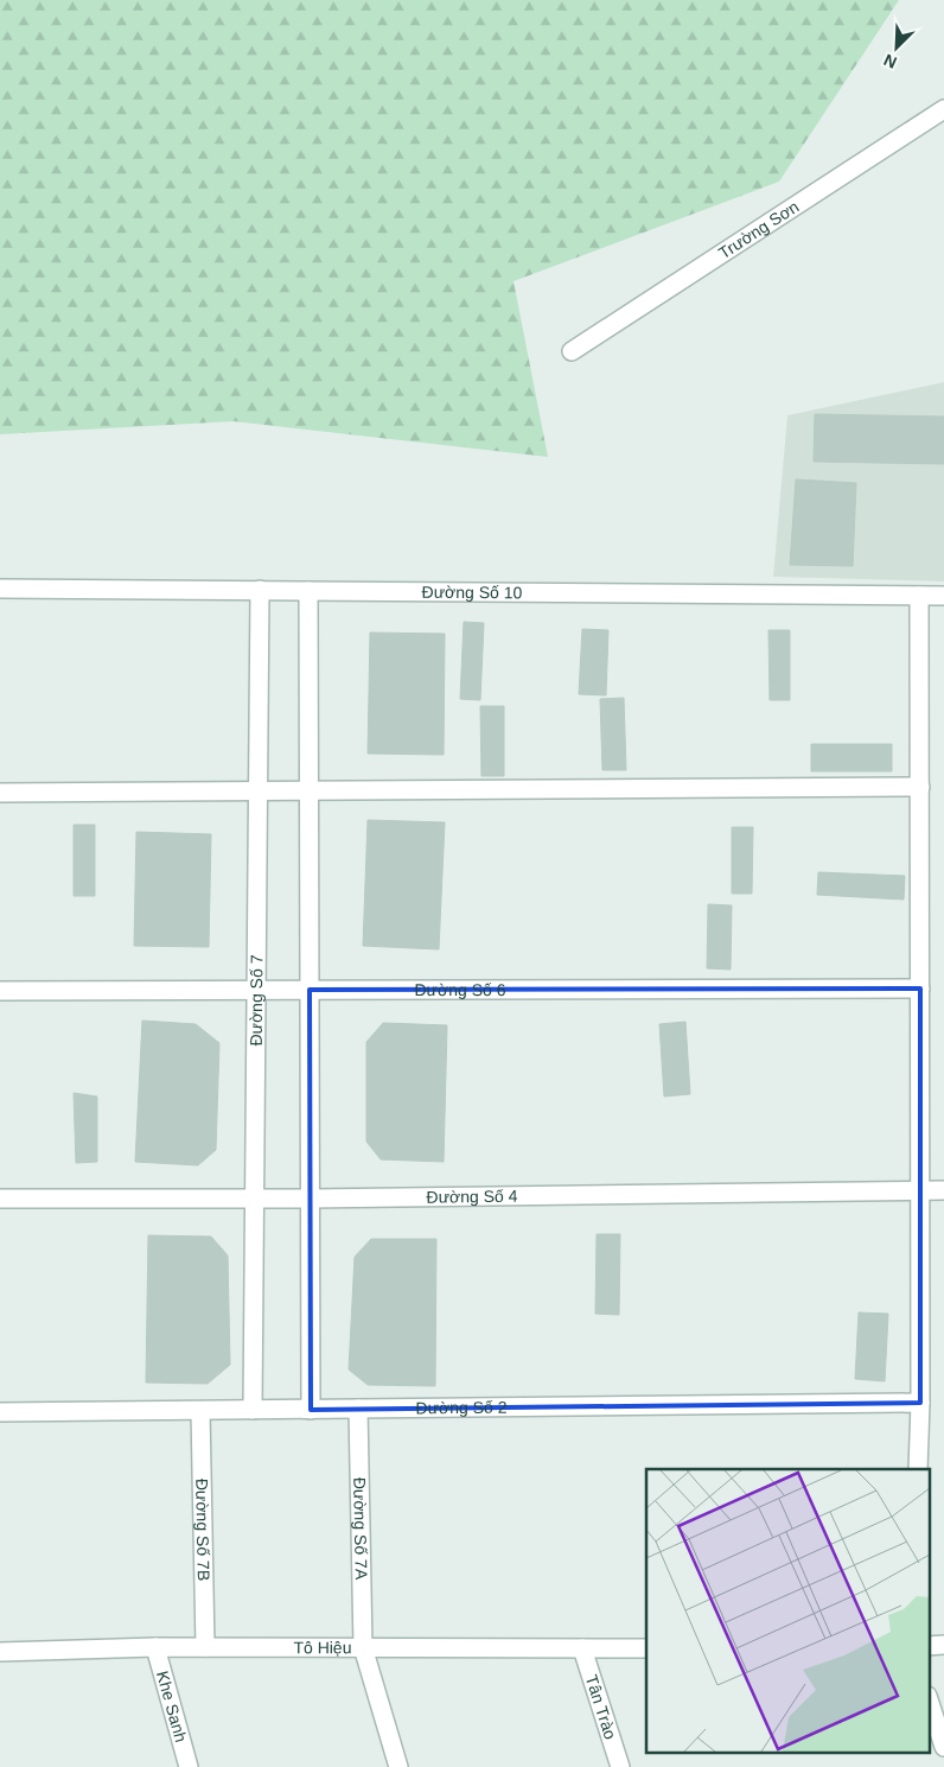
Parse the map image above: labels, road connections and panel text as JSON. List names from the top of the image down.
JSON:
{
  "streets": {
    "street": [
      "Trường Sơn",
      "Đường Số 10",
      "Đường Số 6",
      "Đường Số 7",
      "Đường Số 4",
      "Đường Số 2",
      "Đường Số 7B",
      "Đường Số 7A",
      "Tô Hiệu",
      "Khe Sanh",
      "Tân Trào"
    ]
  },
  "crossings": [
    ["Đường Số 10", "Đường Số 7"],
    ["Đường Số 6", "Đường Số 7"],
    ["Đường Số 7", "Đường Số 4"],
    ["Đường Số 7", "Đường Số 2"],
    ["Đường Số 2", "Đường Số 7B"],
    ["Đường Số 2", "Đường Số 7A"],
    ["Đường Số 7B", "Tô Hiệu"],
    ["Đường Số 7A", "Tô Hiệu"],
    ["Tô Hiệu", "Khe Sanh"],
    ["Tô Hiệu", "Tân Trào"]
  ],
  "north": "bottom left"
}
